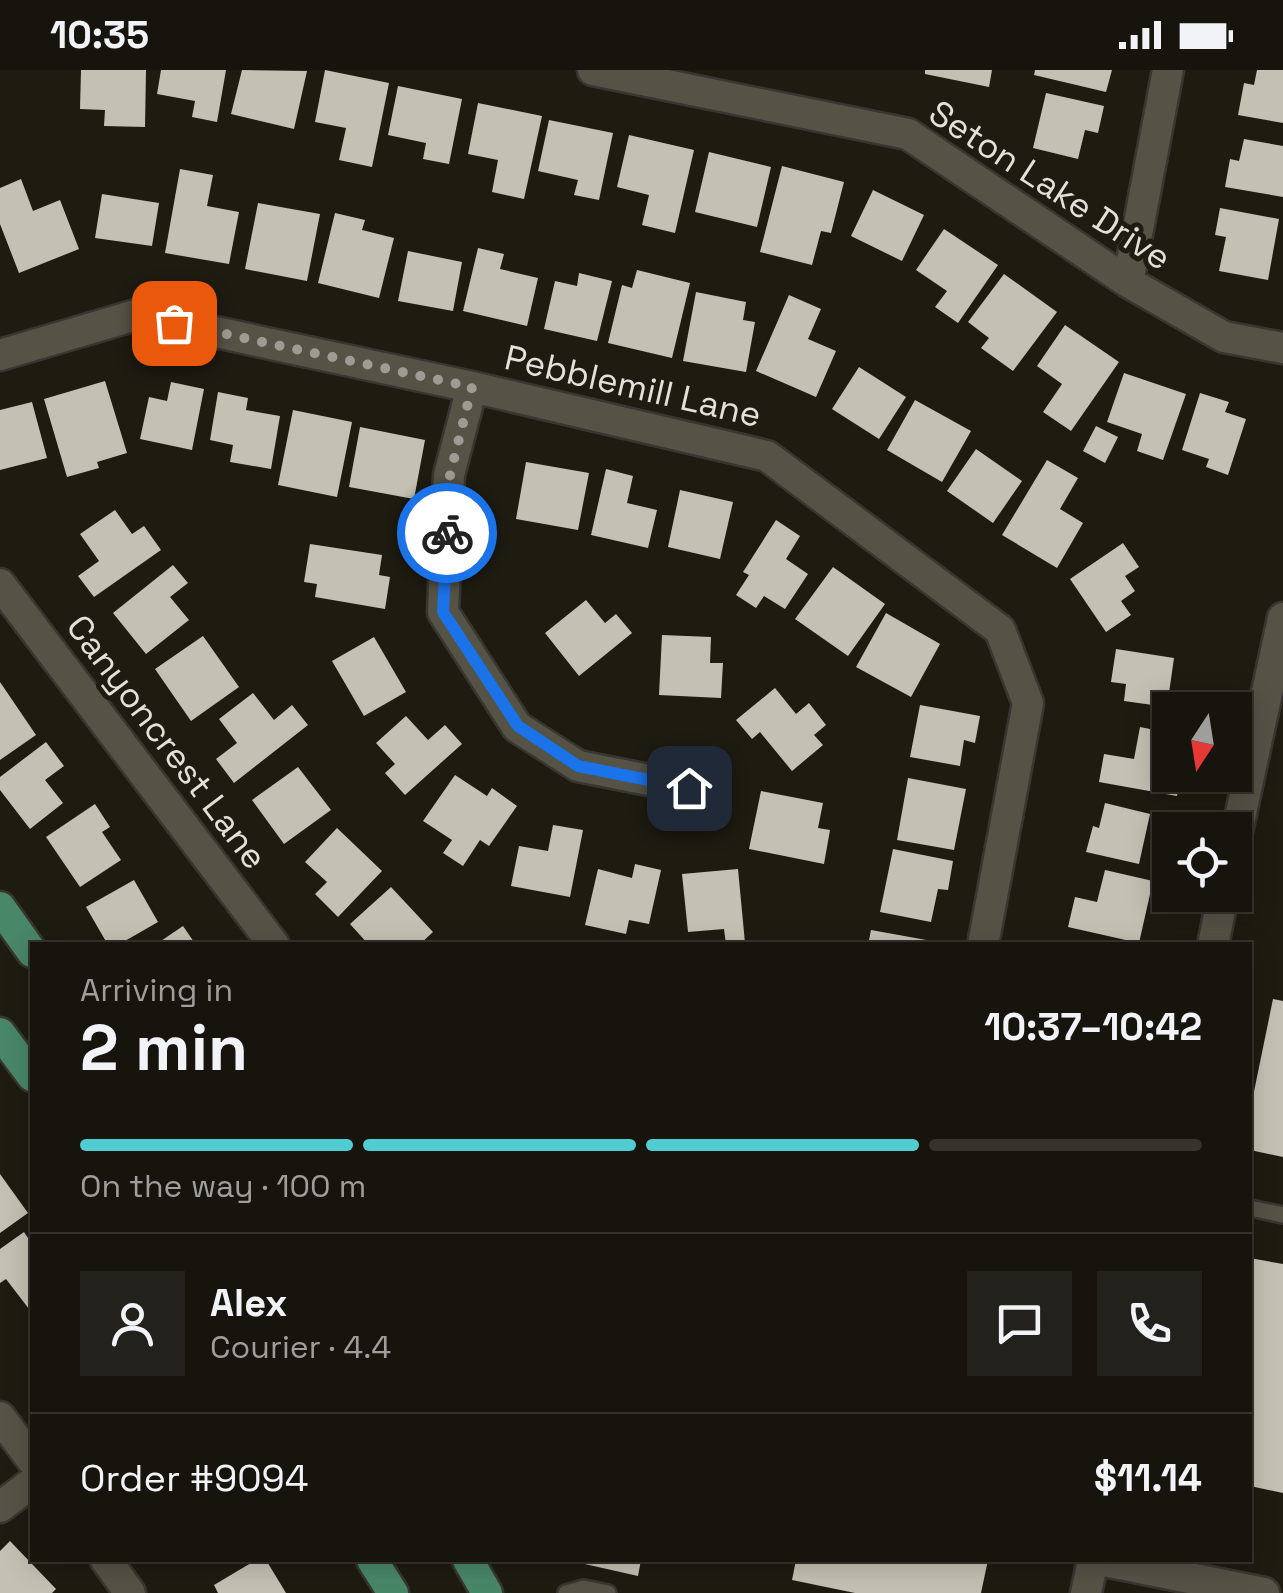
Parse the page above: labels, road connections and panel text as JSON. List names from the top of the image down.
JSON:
{
  "streets": {
    "street": ["Seton Lake Drive", "Pebblemill Lane", "Canyoncrest Lane"]
  },
  "north": "bottom",
  "page": {
    "status": "10:35",
    "heading": ["2 min", "Arriving in", "10:37–10:42"],
    "panel": [
      "Alex",
      "Courier · 4.4",
      "Order #9094",
      "$11.14"
    ],
    "bar": "On the way · 100 m"
  }
}
